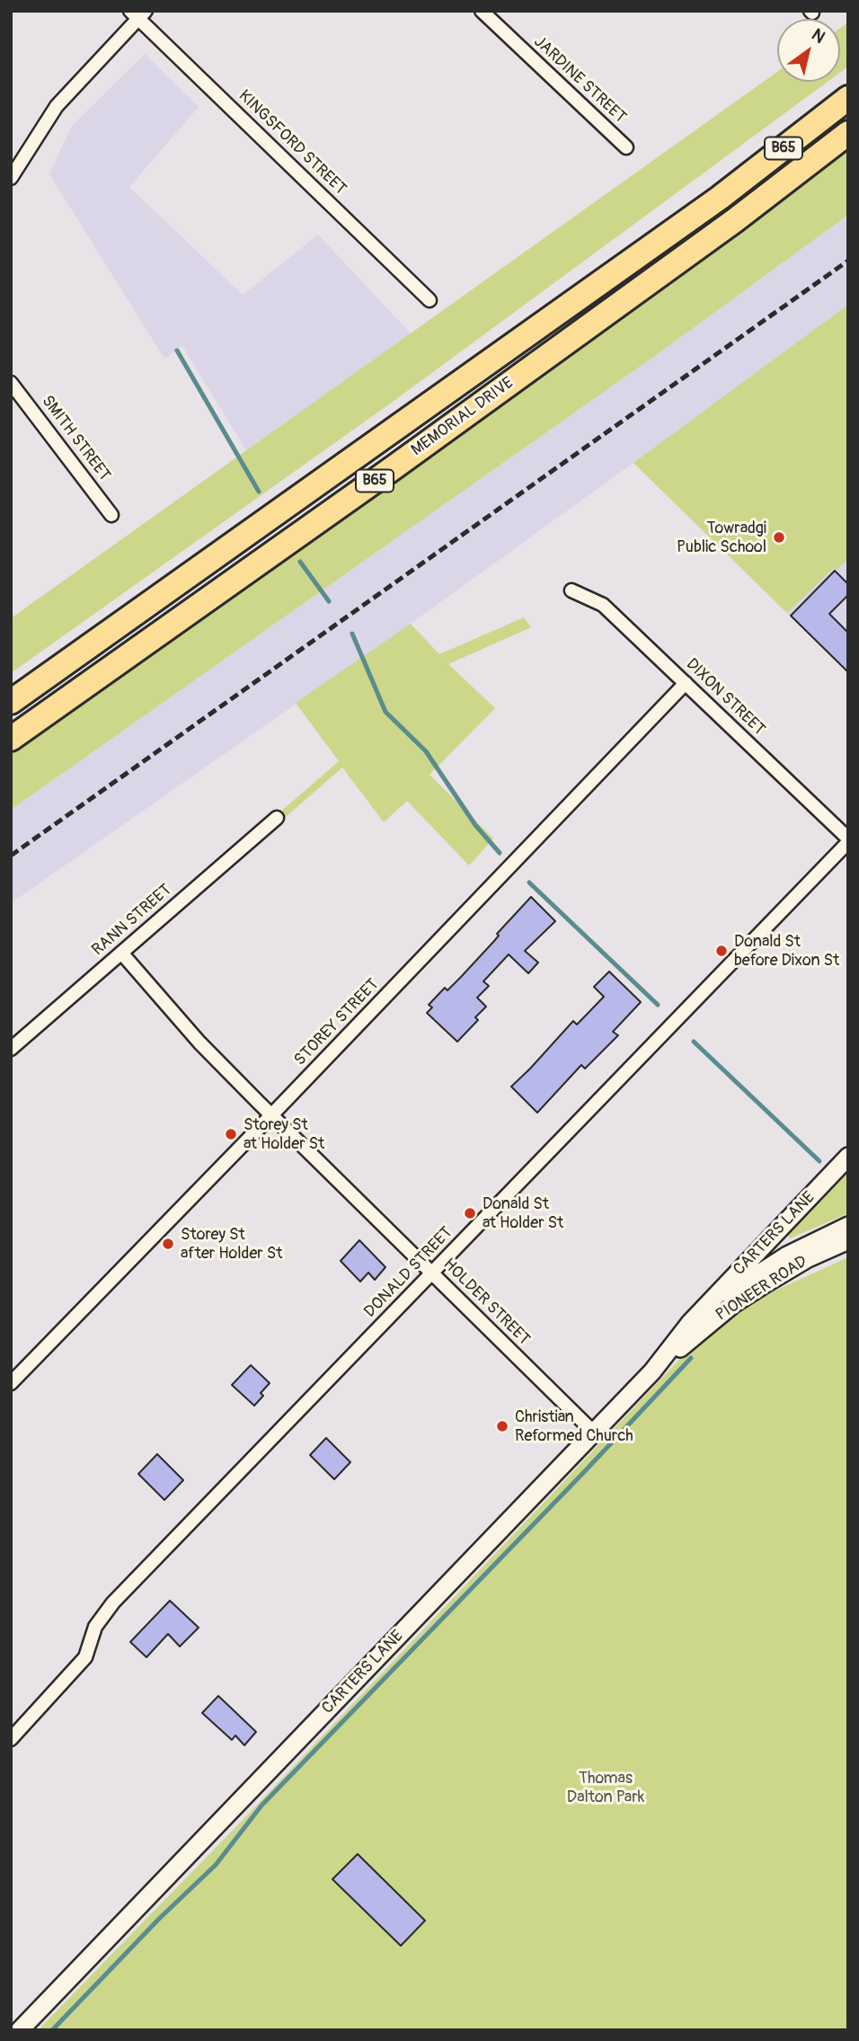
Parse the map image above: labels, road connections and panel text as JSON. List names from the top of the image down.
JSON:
{
  "streets": {
    "highway": ["B65", "MEMORIAL DRIVE"],
    "main road": ["CARTERS LANE", "PIONEER ROAD"],
    "street": [
      "JARDINE STREET",
      "KINGSFORD STREET",
      "SMITH STREET",
      "DIXON STREET",
      "RANN STREET",
      "STOREY STREET",
      "DONALD STREET",
      "HOLDER STREET"
    ]
  },
  "crossings": [
    ["DIXON STREET", "STOREY STREET"],
    ["DIXON STREET", "DONALD STREET"],
    ["RANN STREET", "HOLDER STREET"],
    ["STOREY STREET", "HOLDER STREET"],
    ["CARTERS LANE", "PIONEER ROAD"],
    ["CARTERS LANE", "HOLDER STREET"],
    ["DONALD STREET", "HOLDER STREET"]
  ],
  "parks": ["Thomas Dalton Park"],
  "places": [
    "Towradgi Public School",
    "Donald St before Dixon St",
    "Storey St at Holder St",
    "Donald St at Holder St",
    "Storey St after Holder St",
    "Christian Reformed Church"
  ],
  "north": "top right"
}
